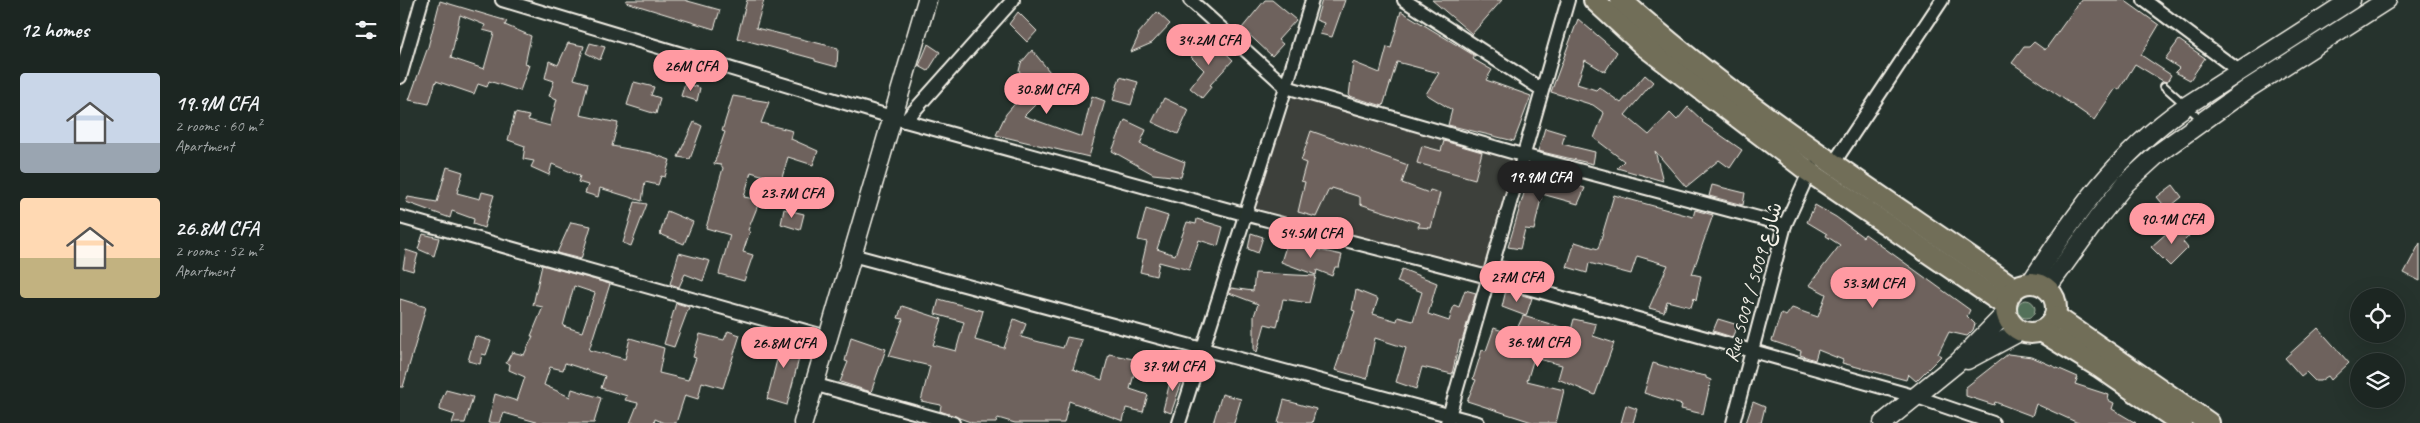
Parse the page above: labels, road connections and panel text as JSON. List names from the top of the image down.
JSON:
{
  "streets": {
    "street": ["Rue 5009 / شارع 5009"]
  },
  "page": {
    "heading": "12 homes",
    "price": [
      "34.2M CFA",
      "26M CFA",
      "30.8M CFA",
      "19.9M CFA",
      "23.7M CFA",
      "90.1M CFA",
      "54.5M CFA",
      "27M CFA",
      "53.3M CFA",
      "36.9M CFA",
      "26.8M CFA",
      "37.9M CFA"
    ],
    "list": [
      {
        "name": "19.9M CFA",
        "note": "2 rooms · 60 m² · Apartment"
      },
      {
        "name": "26.8M CFA",
        "note": "2 rooms · 52 m² · Apartment"
      }
    ]
  }
}
